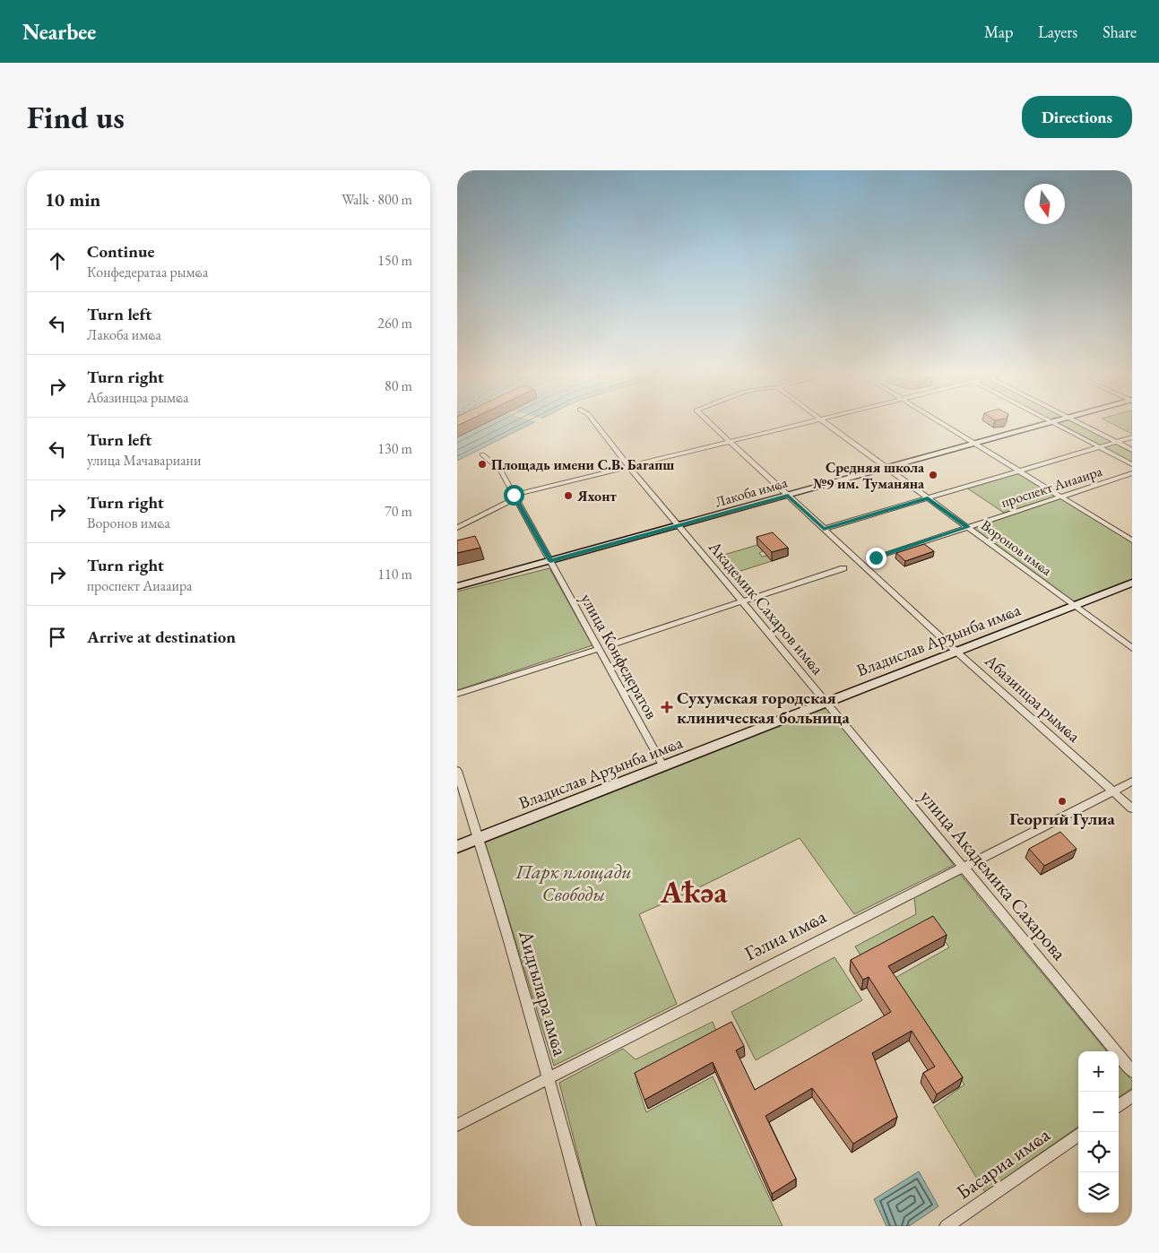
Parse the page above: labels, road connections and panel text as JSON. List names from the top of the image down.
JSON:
{
  "streets": {
    "main road": ["Лакоба имҩа", "Владислав Арӡынба имҩа"],
    "street": [
      "проспект Аиааира",
      "Воронов имҩа",
      "Академик Сахаров имҩа",
      "улица Конфедератов",
      "Абазинцәа рымҩа",
      "улица Академика Сахарова",
      "Гәлиа имҩа",
      "Аидгылара амҩа",
      "Басариа имҩа"
    ]
  },
  "crossings": [
    ["проспект Аиааира", "Воронов имҩа"],
    ["Лакоба имҩа", "Воронов имҩа"],
    ["Лакоба имҩа", "Академик Сахаров имҩа"],
    ["Лакоба имҩа", "улица Конфедератов"],
    ["Лакоба имҩа", "Абазинцәа рымҩа"],
    ["Воронов имҩа", "Владислав Арӡынба имҩа"],
    ["Академик Сахаров имҩа", "Владислав Арӡынба имҩа"],
    ["Академик Сахаров имҩа", "улица Академика Сахарова"],
    ["Владислав Арӡынба имҩа", "улица Конфедератов"],
    ["Владислав Арӡынба имҩа", "Абазинцәа рымҩа"],
    ["Владислав Арӡынба имҩа", "улица Академика Сахарова"],
    ["Владислав Арӡынба имҩа", "Аидгылара амҩа"],
    ["Абазинцәа рымҩа", "Гәлиа имҩа"],
    ["улица Академика Сахарова", "Гәлиа имҩа"],
    ["Гәлиа имҩа", "Аидгылара амҩа"]
  ],
  "districts": ["Аҟəа"],
  "parks": ["Парк площади Свободы"],
  "places": {
    "other": [
      "Площадь имени С.В. Багапш",
      "Средняя школа №9 им. Туманяна",
      "Яхонт",
      "Георгий Гулиа"
    ],
    "health": ["Сухумская городская клиническая больница"]
  },
  "north": "bottom",
  "page": {
    "header": "Nearbee",
    "nav": ["Map", "Layers", "Share"],
    "buttons": "Directions",
    "title": "Find us",
    "heading": ["10 min", "Walk · 800 m"],
    "list": [
      ["Continue", "Конфедератаа рымҩа", "150 m"],
      ["Turn left", "Лакоба имҩа", "260 m"],
      ["Turn right", "Абазинцәа рымҩа", "80 m"],
      ["Turn left", "улица Мачавариани", "130 m"],
      ["Turn right", "Воронов имҩа", "70 m"],
      ["Turn right", "проспект Аиааира", "110 m"],
      "Arrive at destination"
    ],
    "map_buttons": ["+", "−"]
  }
}
